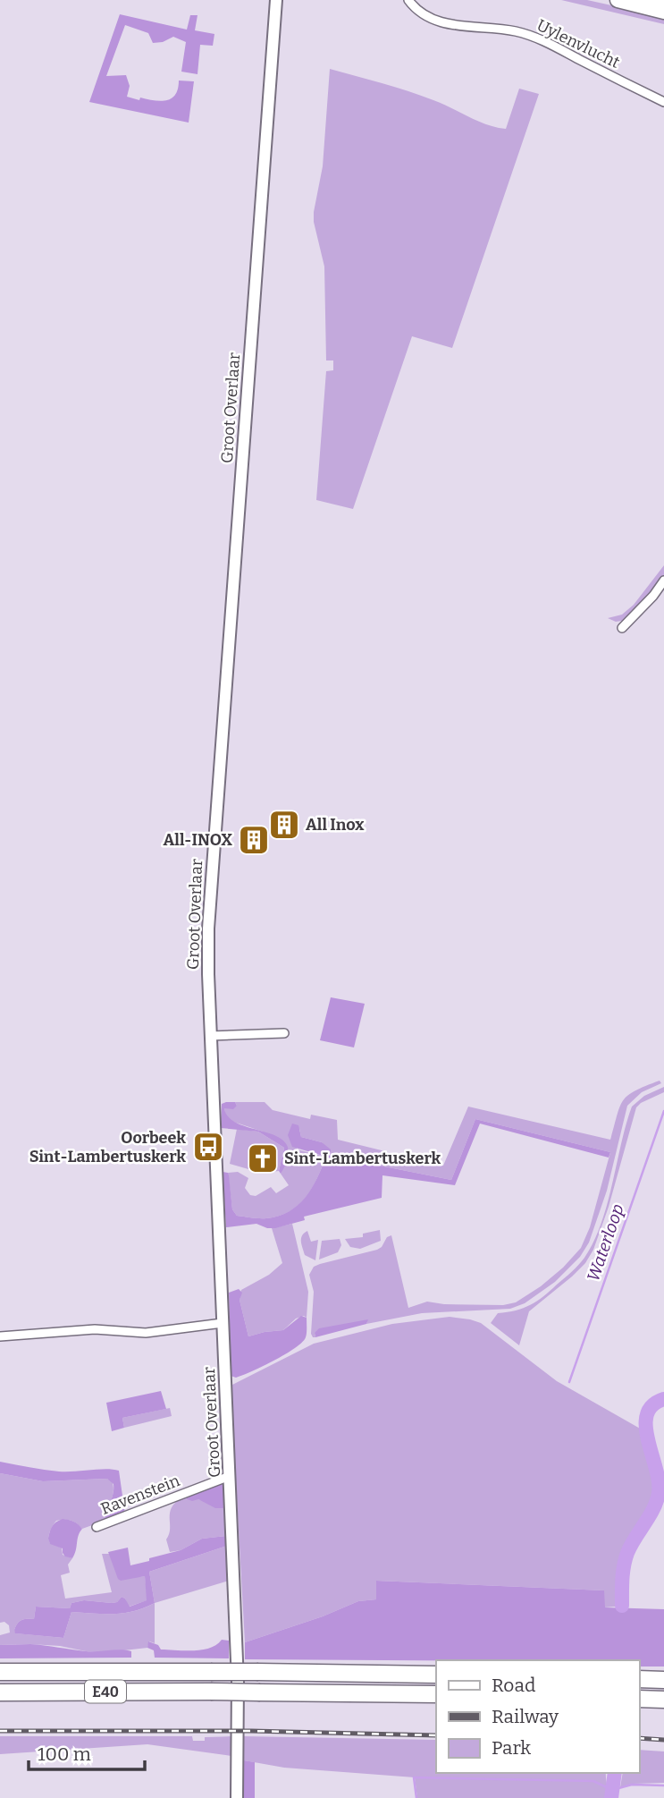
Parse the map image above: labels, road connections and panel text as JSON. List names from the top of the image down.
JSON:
{
  "streets": {
    "highway": ["E40"],
    "main road": ["Groot Overlaar"],
    "street": ["Uylenvlucht", "Ravenstein"]
  },
  "crossings": [
    ["Groot Overlaar", "Ravenstein"]
  ],
  "water": ["Waterloop"],
  "places": {
    "building": ["All Inox", "All-INOX"],
    "bus stop": ["Oorbeek Sint-Lambertuskerk"],
    "church": ["Sint-Lambertuskerk"]
  },
  "legend": ["Road", "Railway", "Park"],
  "scale_bar": "100 m"
}
